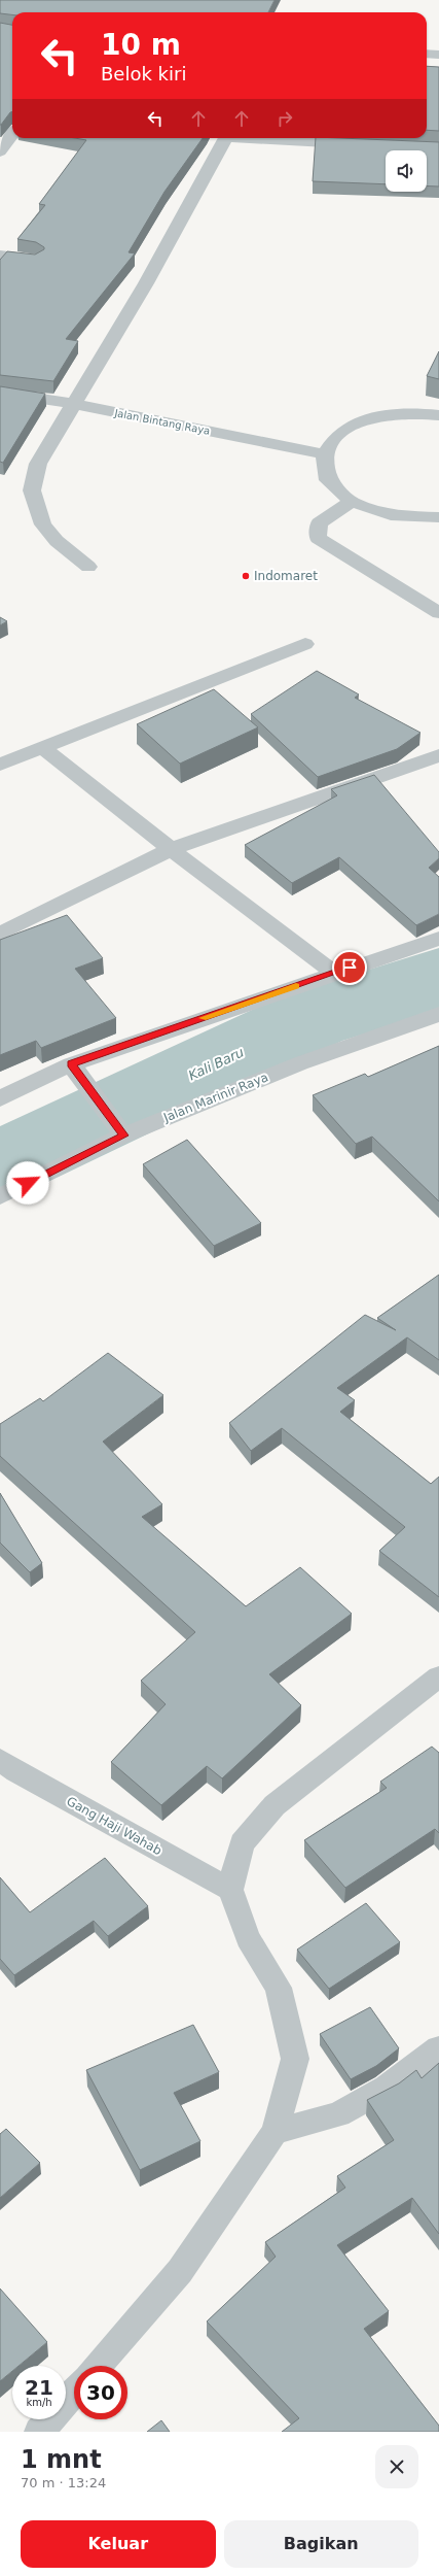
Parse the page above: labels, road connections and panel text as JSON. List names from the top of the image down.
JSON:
{
  "streets": {
    "street": ["Jalan Bintang Raya", "Jalan Marinir Raya", "Gang Haji Wahab"]
  },
  "water": ["Kali Baru"],
  "places": ["Indomaret"],
  "page": {
    "turn": ["10 m", "Belok kiri"],
    "speed": "21 km/h",
    "limit": "30",
    "heading": ["1 mnt", "70 m · 13:24"],
    "buttons": ["Keluar", "Bagikan"]
  }
}
